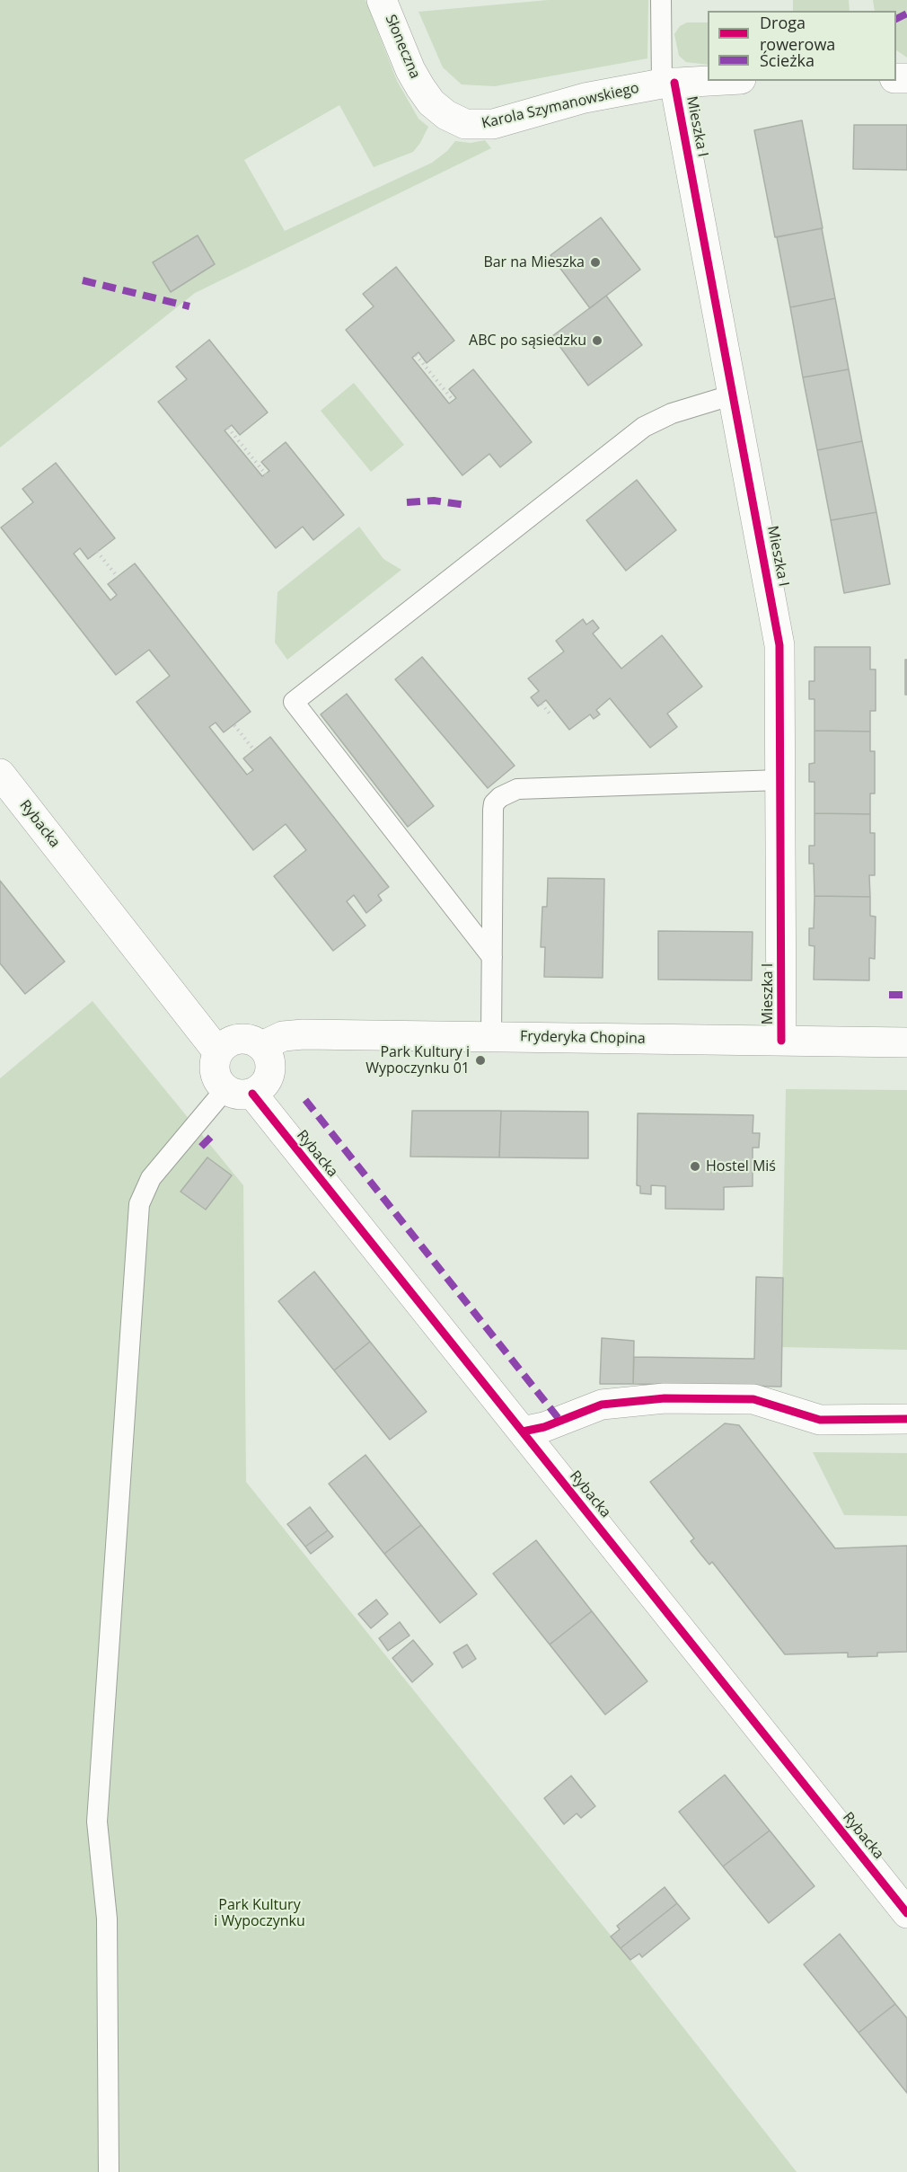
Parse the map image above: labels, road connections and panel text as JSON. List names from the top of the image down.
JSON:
{
  "streets": {
    "street": [
      "Słoneczna",
      "Karola Szymanowskiego",
      "Mieszka I",
      "Rybacka",
      "Fryderyka Chopina"
    ]
  },
  "crossings": [
    ["Słoneczna", "Karola Szymanowskiego"],
    ["Karola Szymanowskiego", "Mieszka I"],
    ["Mieszka I", "Fryderyka Chopina"],
    ["Rybacka", "Fryderyka Chopina"]
  ],
  "parks": ["Park Kultury i Wypoczynku"],
  "places": [
    "Bar na Mieszka",
    "ABC po sąsiedzku",
    "Park Kultury i Wypoczynku 01",
    "Hostel Miś"
  ],
  "legend": ["Droga rowerowa", "Ścieżka"]
}
